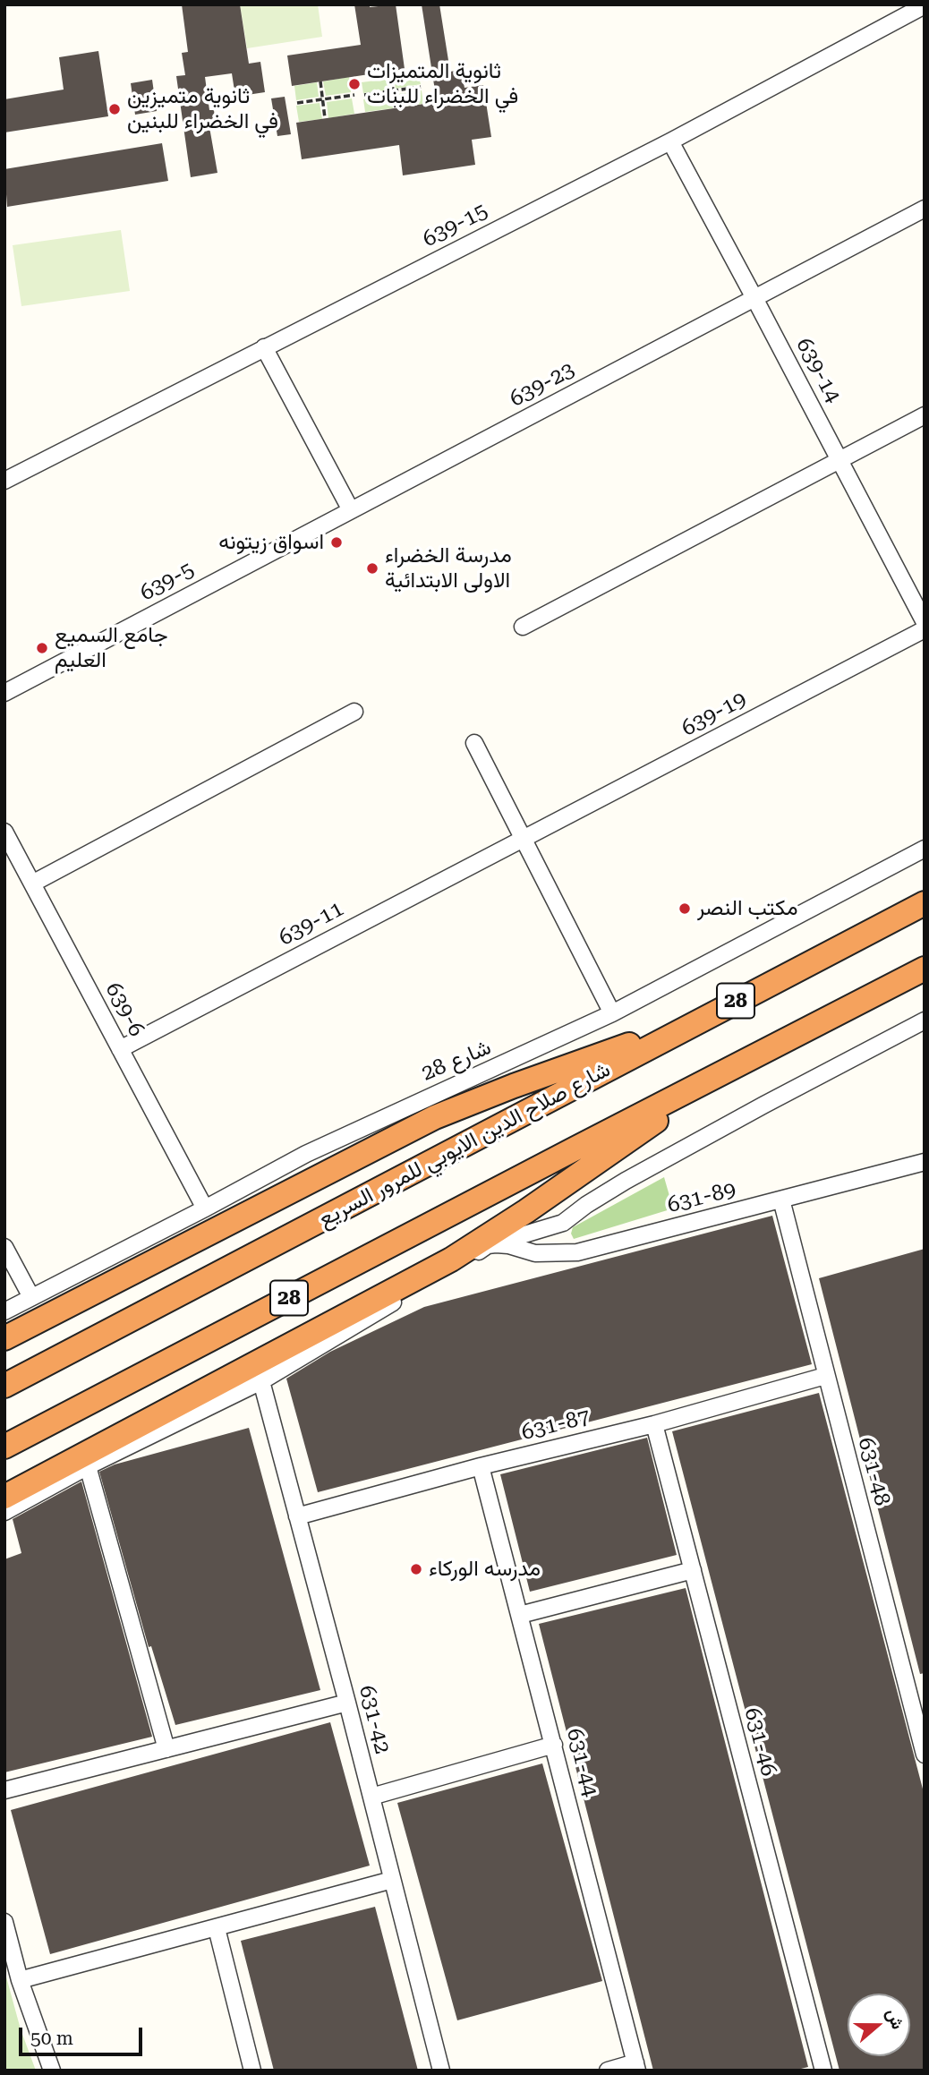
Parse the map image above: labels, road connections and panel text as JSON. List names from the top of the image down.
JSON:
{
  "streets": {
    "highway": ["28", "شارع صلاح الدين الايوبي للمرور السريع"],
    "street": [
      "639-15",
      "639-14",
      "639-23",
      "639-5",
      "639-19",
      "639-11",
      "639-6",
      "شارع 28",
      "631-89",
      "631-87",
      "631-48",
      "631-42",
      "631-46",
      "631-44"
    ]
  },
  "crossings": [
    ["639-15", "639-14"],
    ["639-14", "639-23"],
    ["639-23", "639-5"],
    ["639-19", "639-11"],
    ["639-11", "639-6"],
    ["639-6", "شارع 28"],
    ["631-89", "631-48"],
    ["631-87", "631-48"],
    ["631-87", "631-42"],
    ["631-87", "631-46"],
    ["631-87", "631-44"]
  ],
  "places": [
    "ثانوية المتميزات في الخضراء للبنات",
    "ثانوية متميزين في الخضراء للبنين",
    "اسواق زيتونه",
    "مدرسة الخضراء الاولى الابتدائية",
    "جامع السميع العليم",
    "مكتب النصر",
    "مدرسه الوركاء"
  ],
  "scale_bar": "50 m",
  "north": "right"
}
